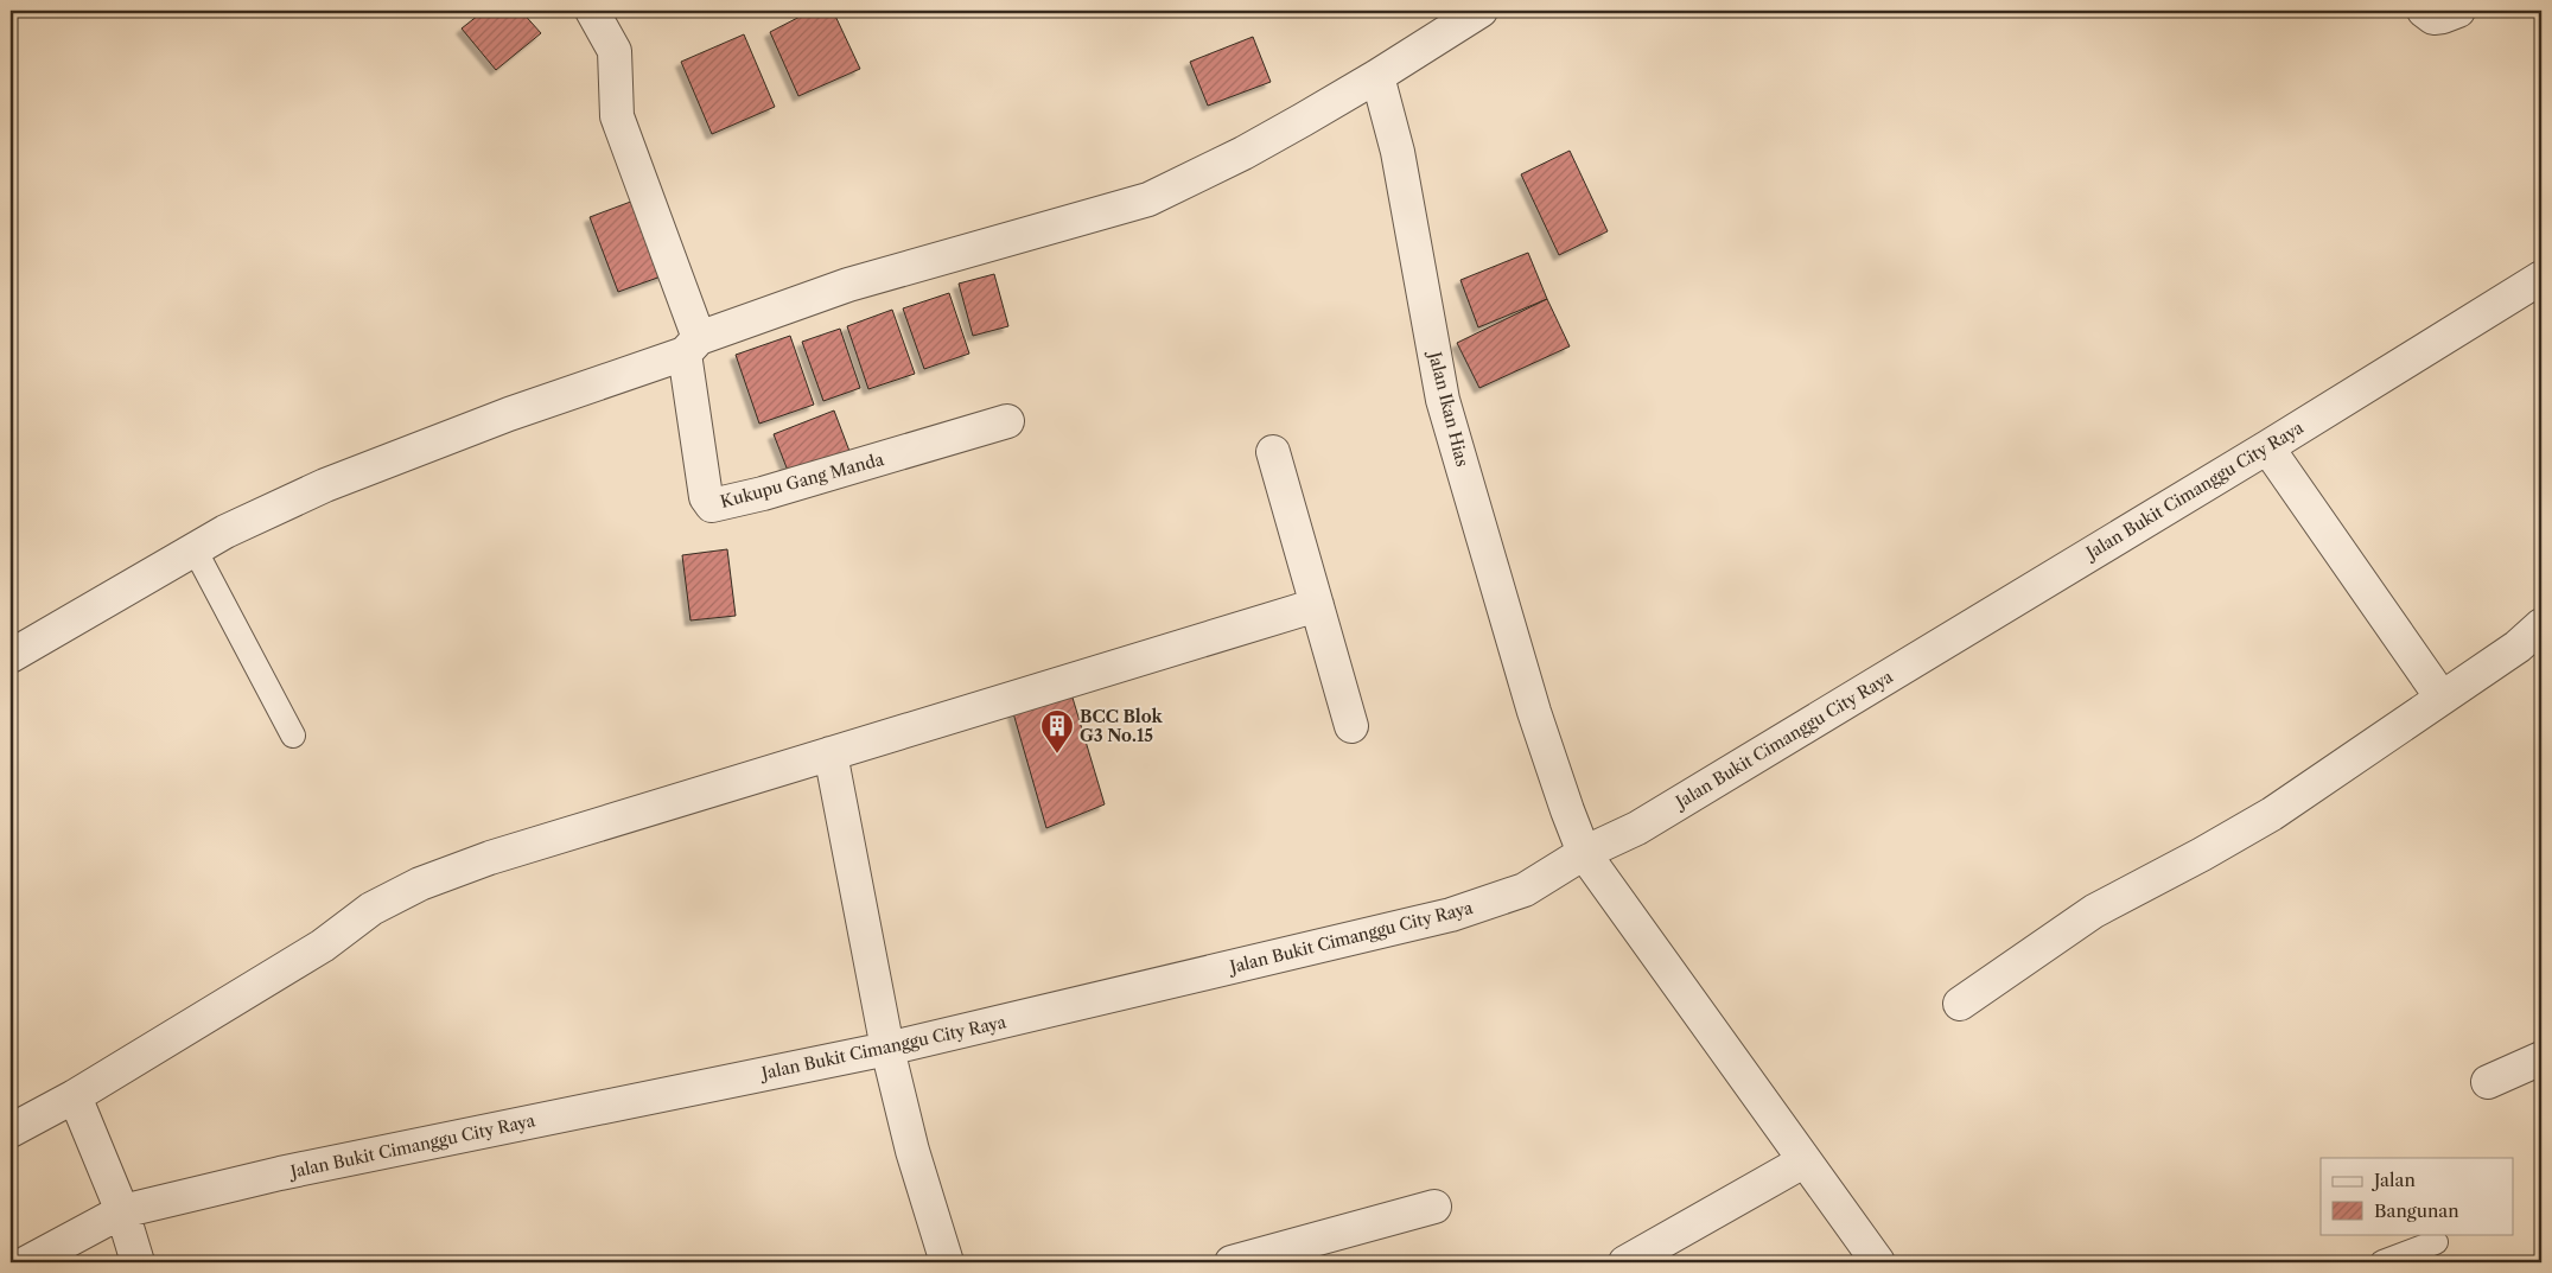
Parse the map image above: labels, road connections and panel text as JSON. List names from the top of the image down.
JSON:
{
  "streets": {
    "street": ["Jalan Ikan Hias", "Kukupu Gang Manda", "Jalan Bukit Cimanggu City Raya"]
  },
  "crossings": [
    ["Jalan Ikan Hias", "Jalan Bukit Cimanggu City Raya"]
  ],
  "places": {
    "building": ["BCC Blok G3 No.15"]
  },
  "legend": ["Jalan", "Bangunan"]
}
